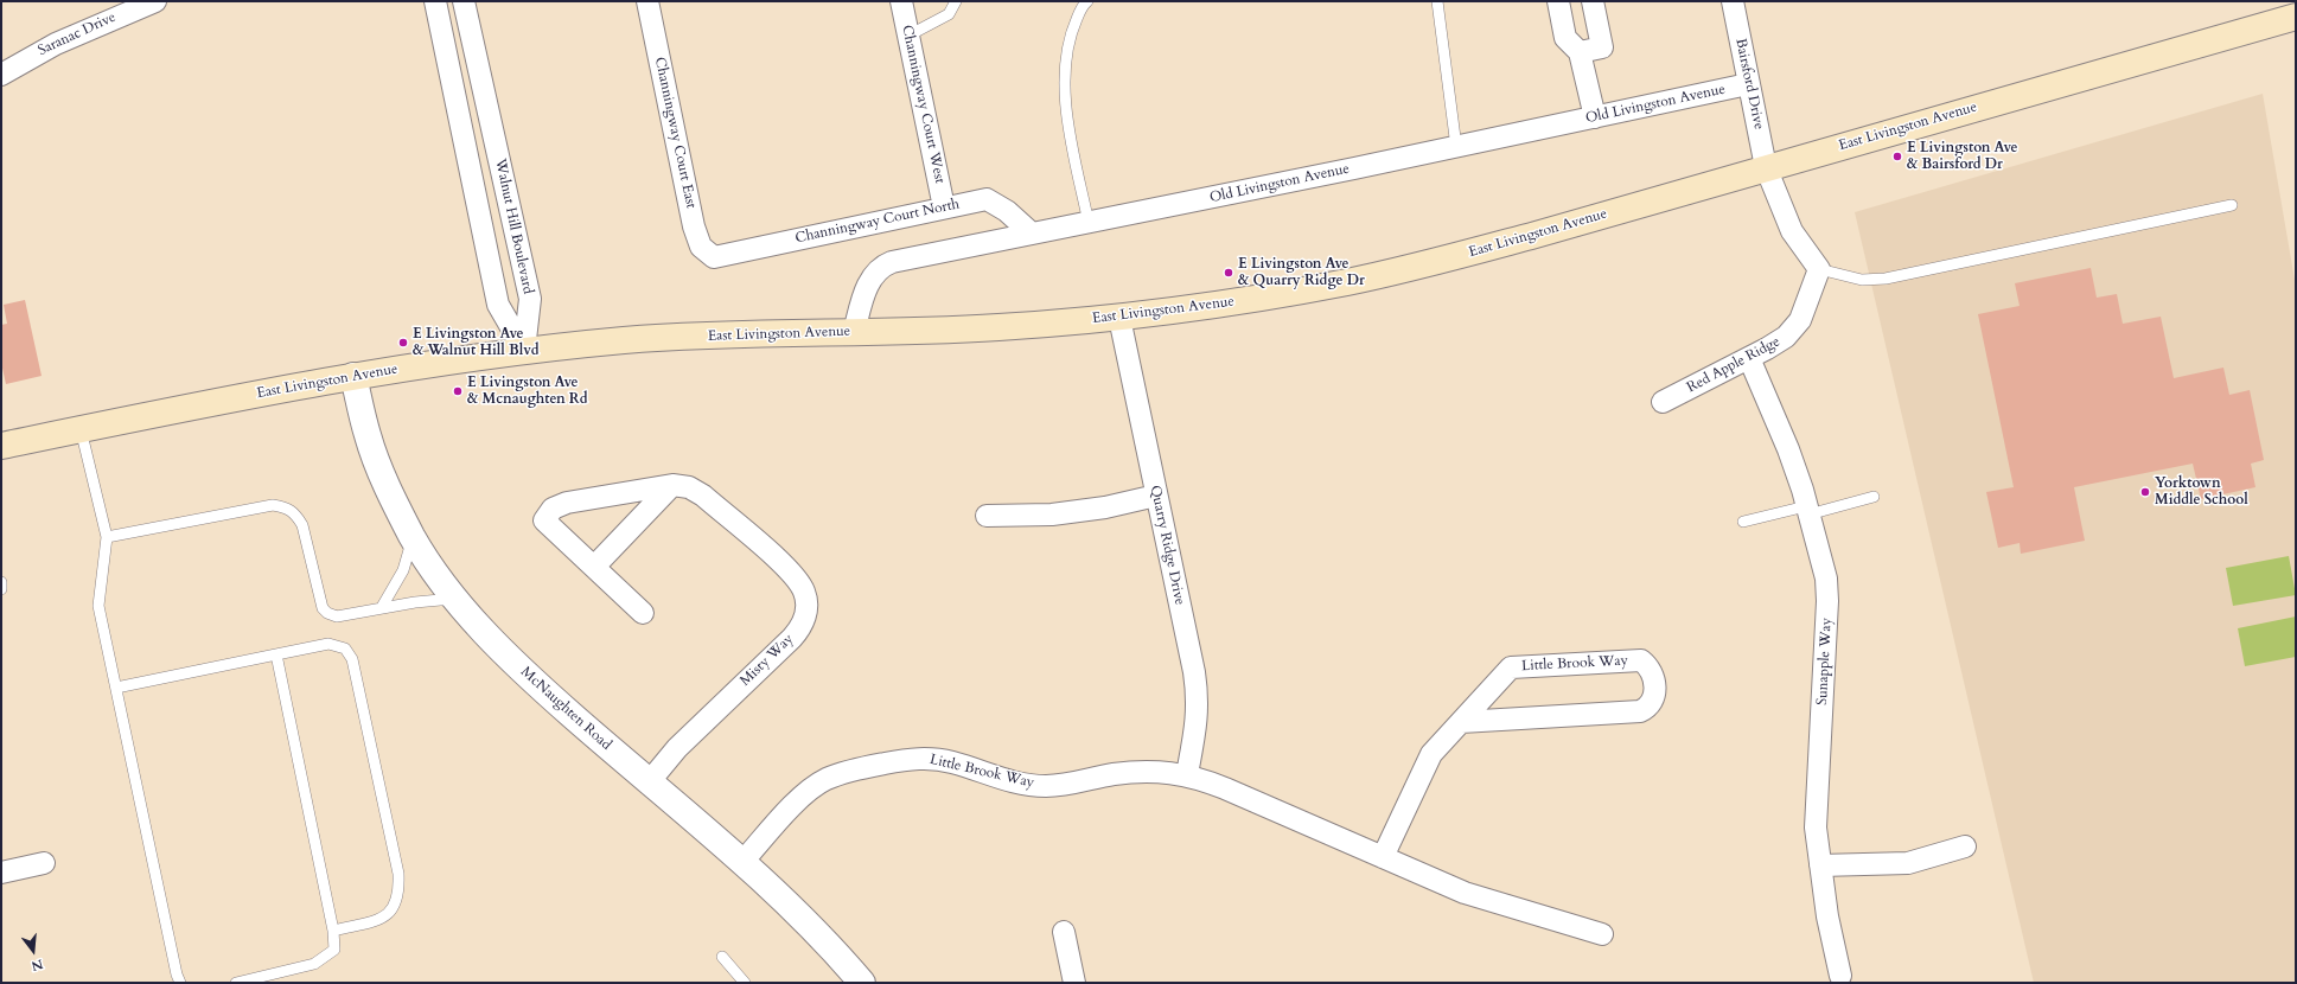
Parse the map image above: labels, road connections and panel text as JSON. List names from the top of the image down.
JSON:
{
  "streets": {
    "main road": ["East Livingston Avenue"],
    "street": [
      "Saranac Drive",
      "Bairsford Drive",
      "Channingway Court West",
      "Old Livingston Avenue",
      "Channingway Court East",
      "Channingway Court North",
      "Walnut Hill Boulevard",
      "Red Apple Ridge",
      "Quarry Ridge Drive",
      "Misty Way",
      "Sunapple Way",
      "Little Brook Way",
      "McNaughten Road"
    ]
  },
  "crossings": [
    ["Bairsford Drive", "Old Livingston Avenue"],
    ["Bairsford Drive", "East Livingston Avenue"],
    ["Channingway Court West", "Channingway Court North"],
    ["Old Livingston Avenue", "East Livingston Avenue"],
    ["Old Livingston Avenue", "Channingway Court North"],
    ["East Livingston Avenue", "Walnut Hill Boulevard"],
    ["East Livingston Avenue", "Quarry Ridge Drive"],
    ["East Livingston Avenue", "McNaughten Road"],
    ["Channingway Court East", "Channingway Court North"],
    ["Red Apple Ridge", "Sunapple Way"],
    ["Quarry Ridge Drive", "Little Brook Way"],
    ["Misty Way", "McNaughten Road"],
    ["Little Brook Way", "McNaughten Road"]
  ],
  "places": [
    "E Livingston Ave & Bairsford Dr",
    "E Livingston Ave & Quarry Ridge Dr",
    "E Livingston Ave & Walnut Hill Blvd",
    "E Livingston Ave & Mcnaughten Rd",
    "Yorktown Middle School"
  ],
  "north": "bottom"
}
